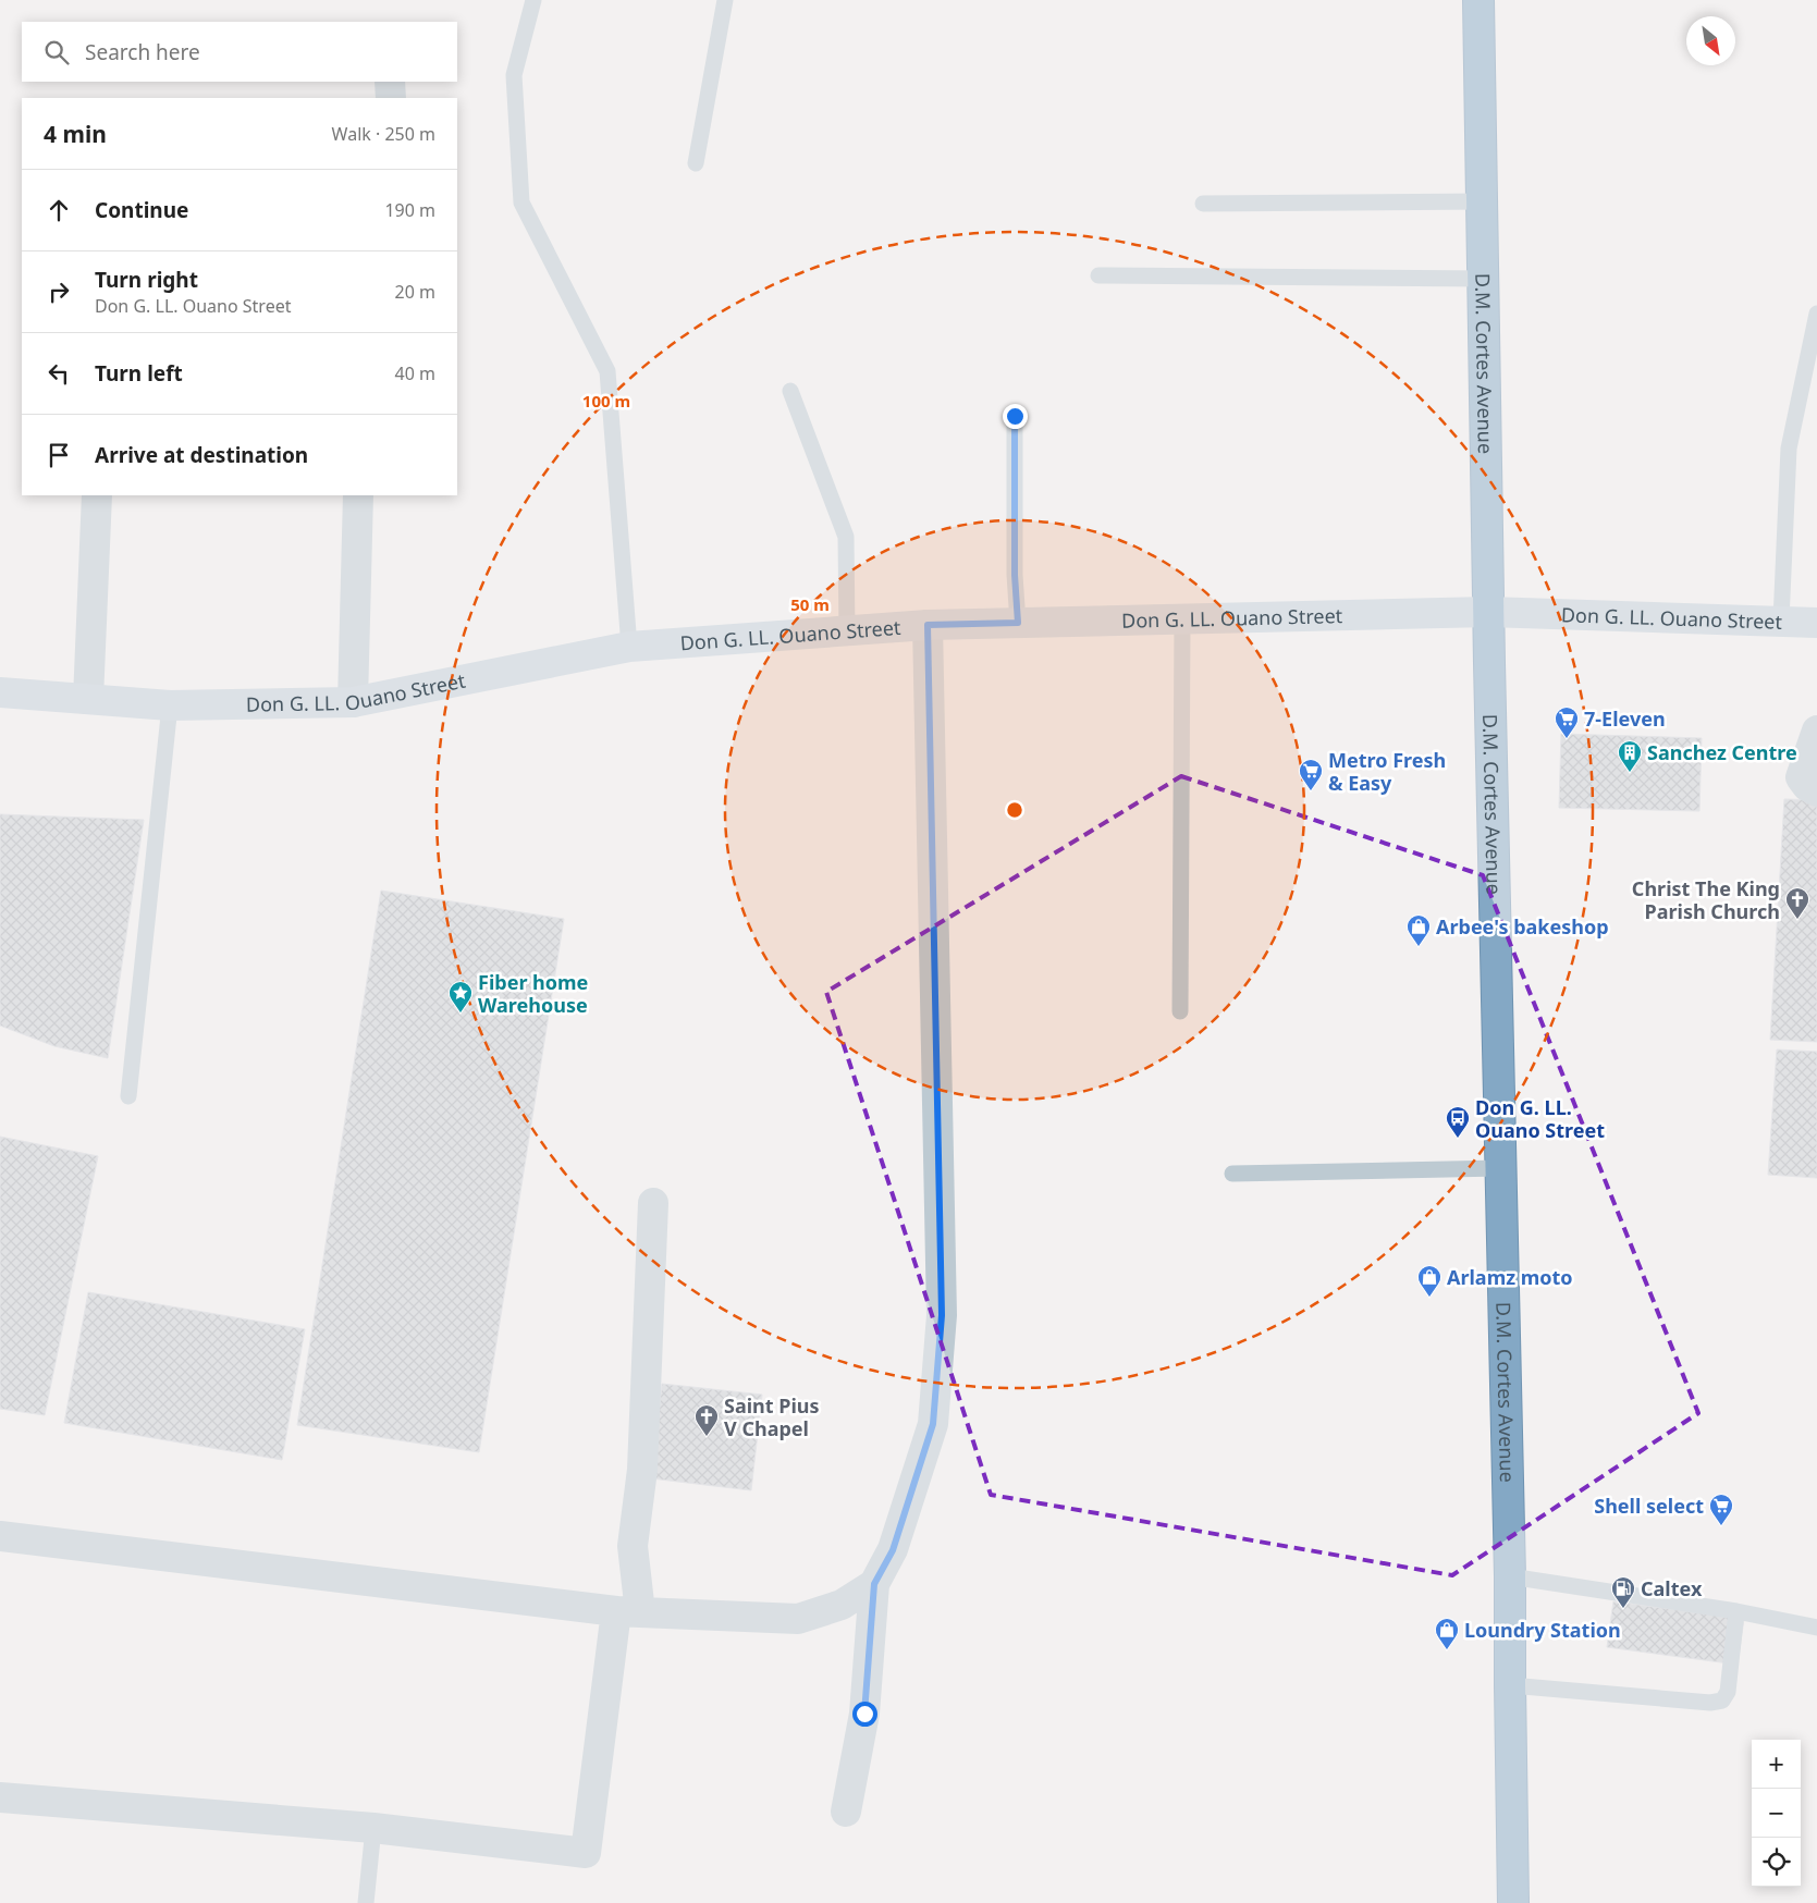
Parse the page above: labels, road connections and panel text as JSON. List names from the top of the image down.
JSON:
{
  "streets": {
    "highway": ["D.M. Cortes Avenue"],
    "street": ["Don G. LL. Ouano Street"]
  },
  "crossings": [
    ["D.M. Cortes Avenue", "Don G. LL. Ouano Street"]
  ],
  "places": {
    "supermarket": ["7-Eleven", "Metro Fresh & Easy", "Shell select"],
    "building": ["Sanchez Centre"],
    "church": ["Christ The King Parish Church", "Saint Pius V Chapel"],
    "shop": ["Arbee's bakeshop", "Arlamz moto", "Loundry Station"],
    "place": ["Fiber home Warehouse"],
    "bus stop": ["Don G. LL. Ouano Street"],
    "fuel station": ["Caltex"]
  },
  "north": "bottom right",
  "page": {
    "search": "Search here",
    "heading": ["4 min", "Walk · 250 m"],
    "list": [
      ["Continue", "190 m"],
      ["Turn right", "Don G. LL. Ouano Street", "20 m"],
      ["Turn left", "40 m"],
      "Arrive at destination"
    ],
    "map_buttons": ["+", "−"]
  },
  "rings": ["100 m", "50 m"]
}
